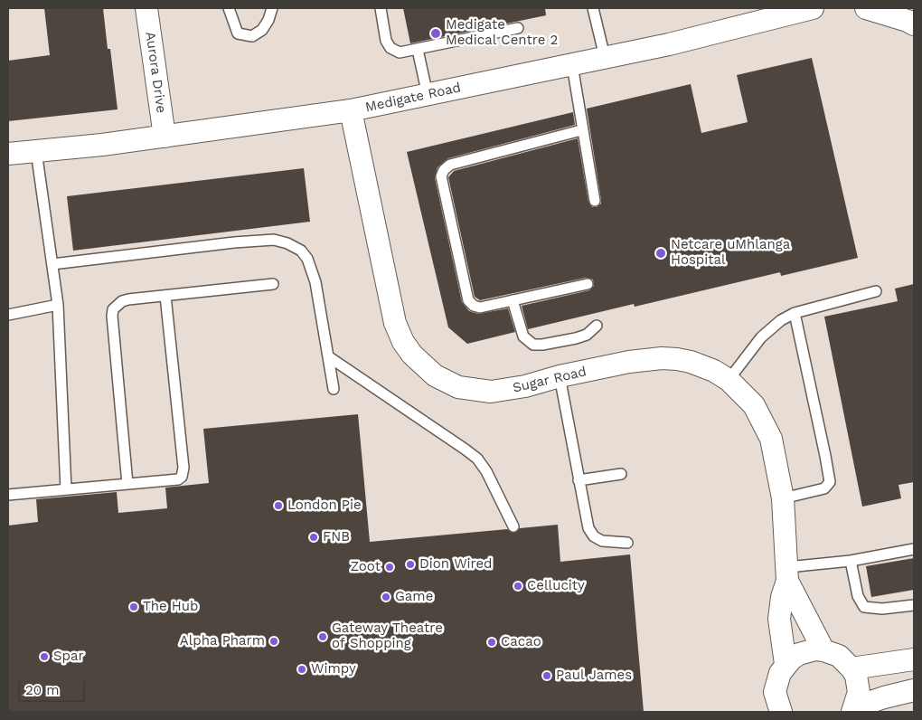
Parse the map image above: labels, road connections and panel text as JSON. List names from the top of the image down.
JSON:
{
  "streets": {
    "street": ["Aurora Drive", "Medigate Road", "Sugar Road"]
  },
  "crossings": [
    ["Aurora Drive", "Medigate Road"],
    ["Medigate Road", "Sugar Road"]
  ],
  "places": [
    "Medigate Medical Centre 2",
    "Netcare uMhlanga Hospital",
    "London Pie",
    "FNB",
    "Dion Wired",
    "Zoot",
    "Cellucity",
    "Game",
    "The Hub",
    "Gateway Theatre of Shopping",
    "Alpha Pharm",
    "Cacao",
    "Spar",
    "Wimpy",
    "Paul James"
  ],
  "scale_bar": "20 m"
}
